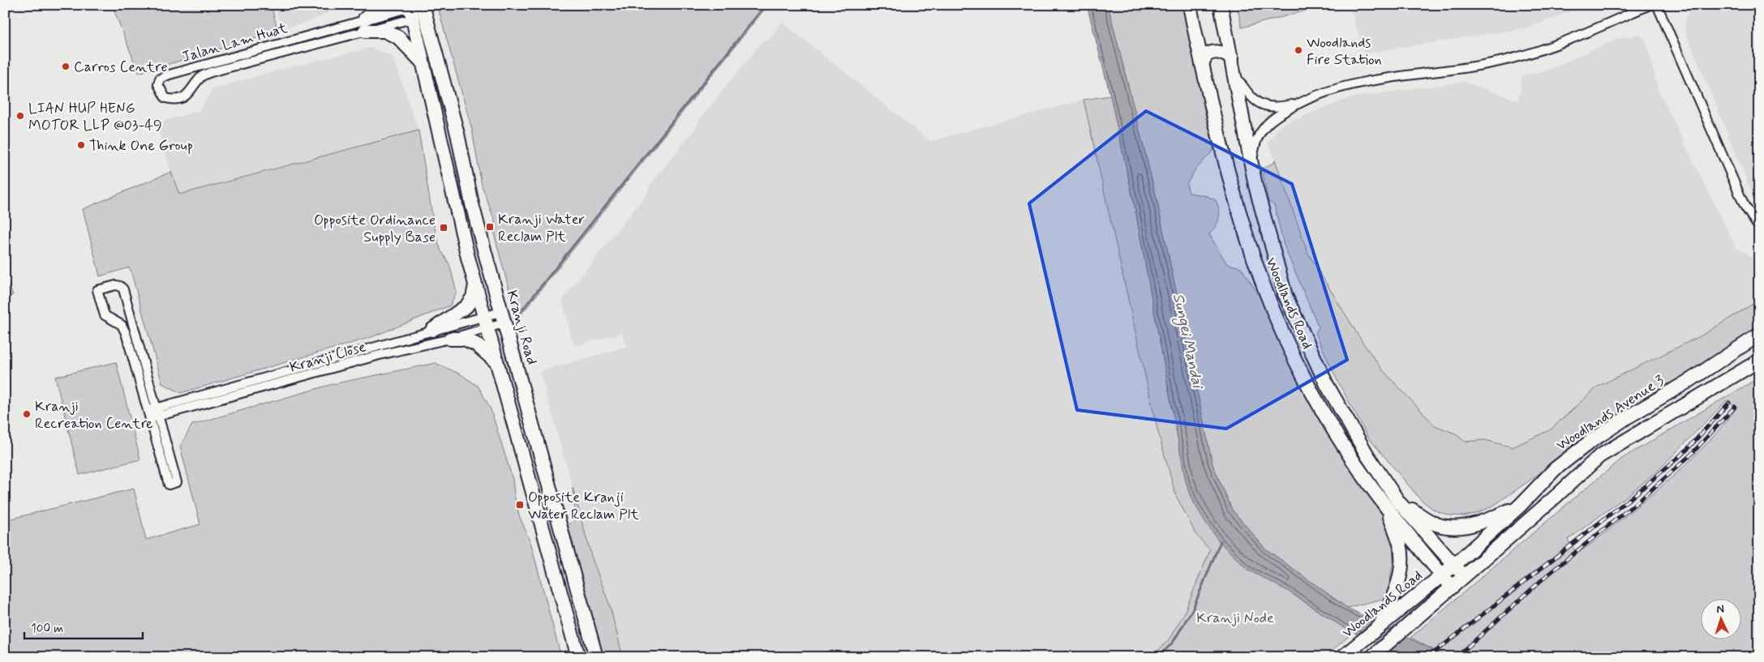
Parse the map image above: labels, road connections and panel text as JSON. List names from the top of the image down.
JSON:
{
  "streets": {
    "main road": ["Woodlands Road", "Kranji Road", "Woodlands Avenue 3"],
    "street": ["Jalan Lam Huat", "Kranji Close"]
  },
  "crossings": [
    ["Jalan Lam Huat", "Kranji Road"],
    ["Woodlands Road", "Woodlands Avenue 3"],
    ["Kranji Road", "Kranji Close"]
  ],
  "water": ["Sungei Mandai"],
  "parks": ["Kranji Node"],
  "places": {
    "other": [
      "Woodlands Fire Station",
      "Carros Centre",
      "LIAN HUP HENG MOTOR LLP @03-49",
      "Think One Group",
      "Kranji Recreation Centre"
    ],
    "transit": ["Kranji Water Reclam Plt", "Opposite Ordinance Supply Base", "Opposite Kranji Water Reclam Plt"]
  },
  "scale_bar": "100 m",
  "north": "top"
}
